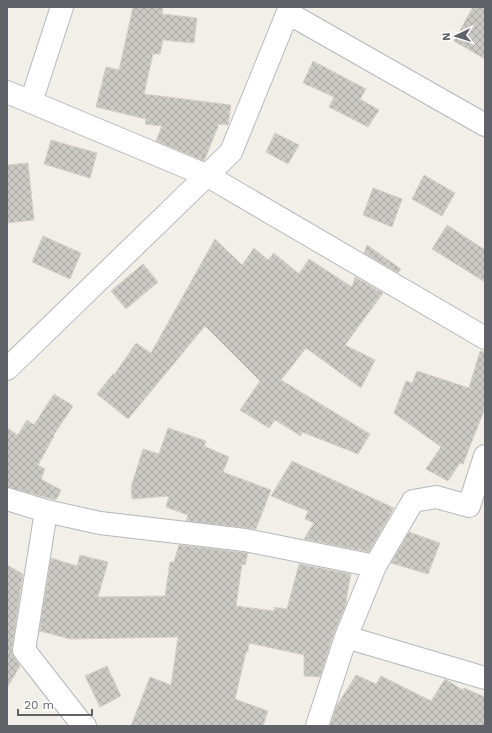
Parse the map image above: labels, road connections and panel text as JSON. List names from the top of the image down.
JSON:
{
  "scale_bar": "20 m",
  "north": "left"
}
